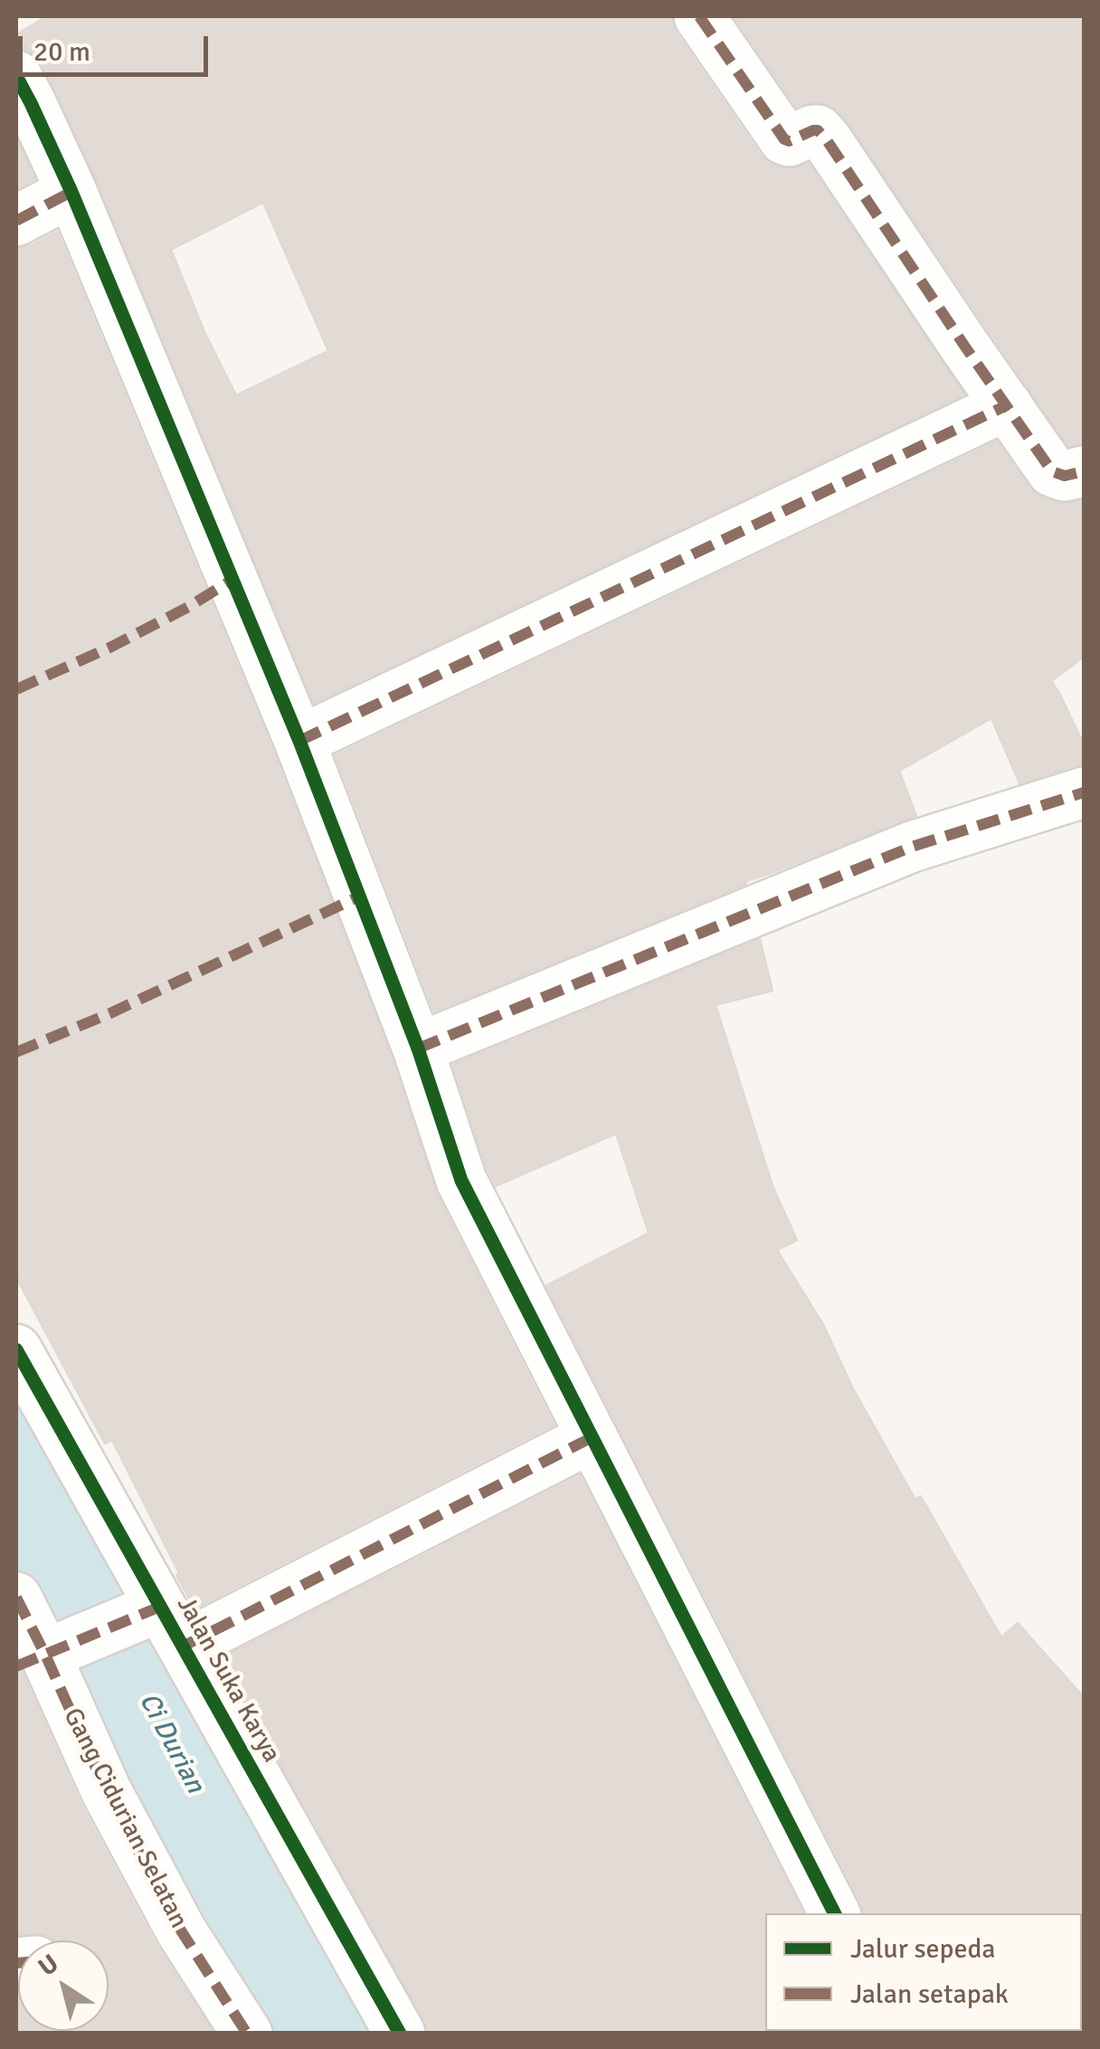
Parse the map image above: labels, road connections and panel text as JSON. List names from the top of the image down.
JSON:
{
  "streets": {
    "street": ["Jalan Suka Karya", "Gang Cidurian Selatan"]
  },
  "water": ["Ci Durian"],
  "legend": ["Jalur sepeda", "Jalan setapak"],
  "scale_bar": "20 m",
  "north": "top left"
}
